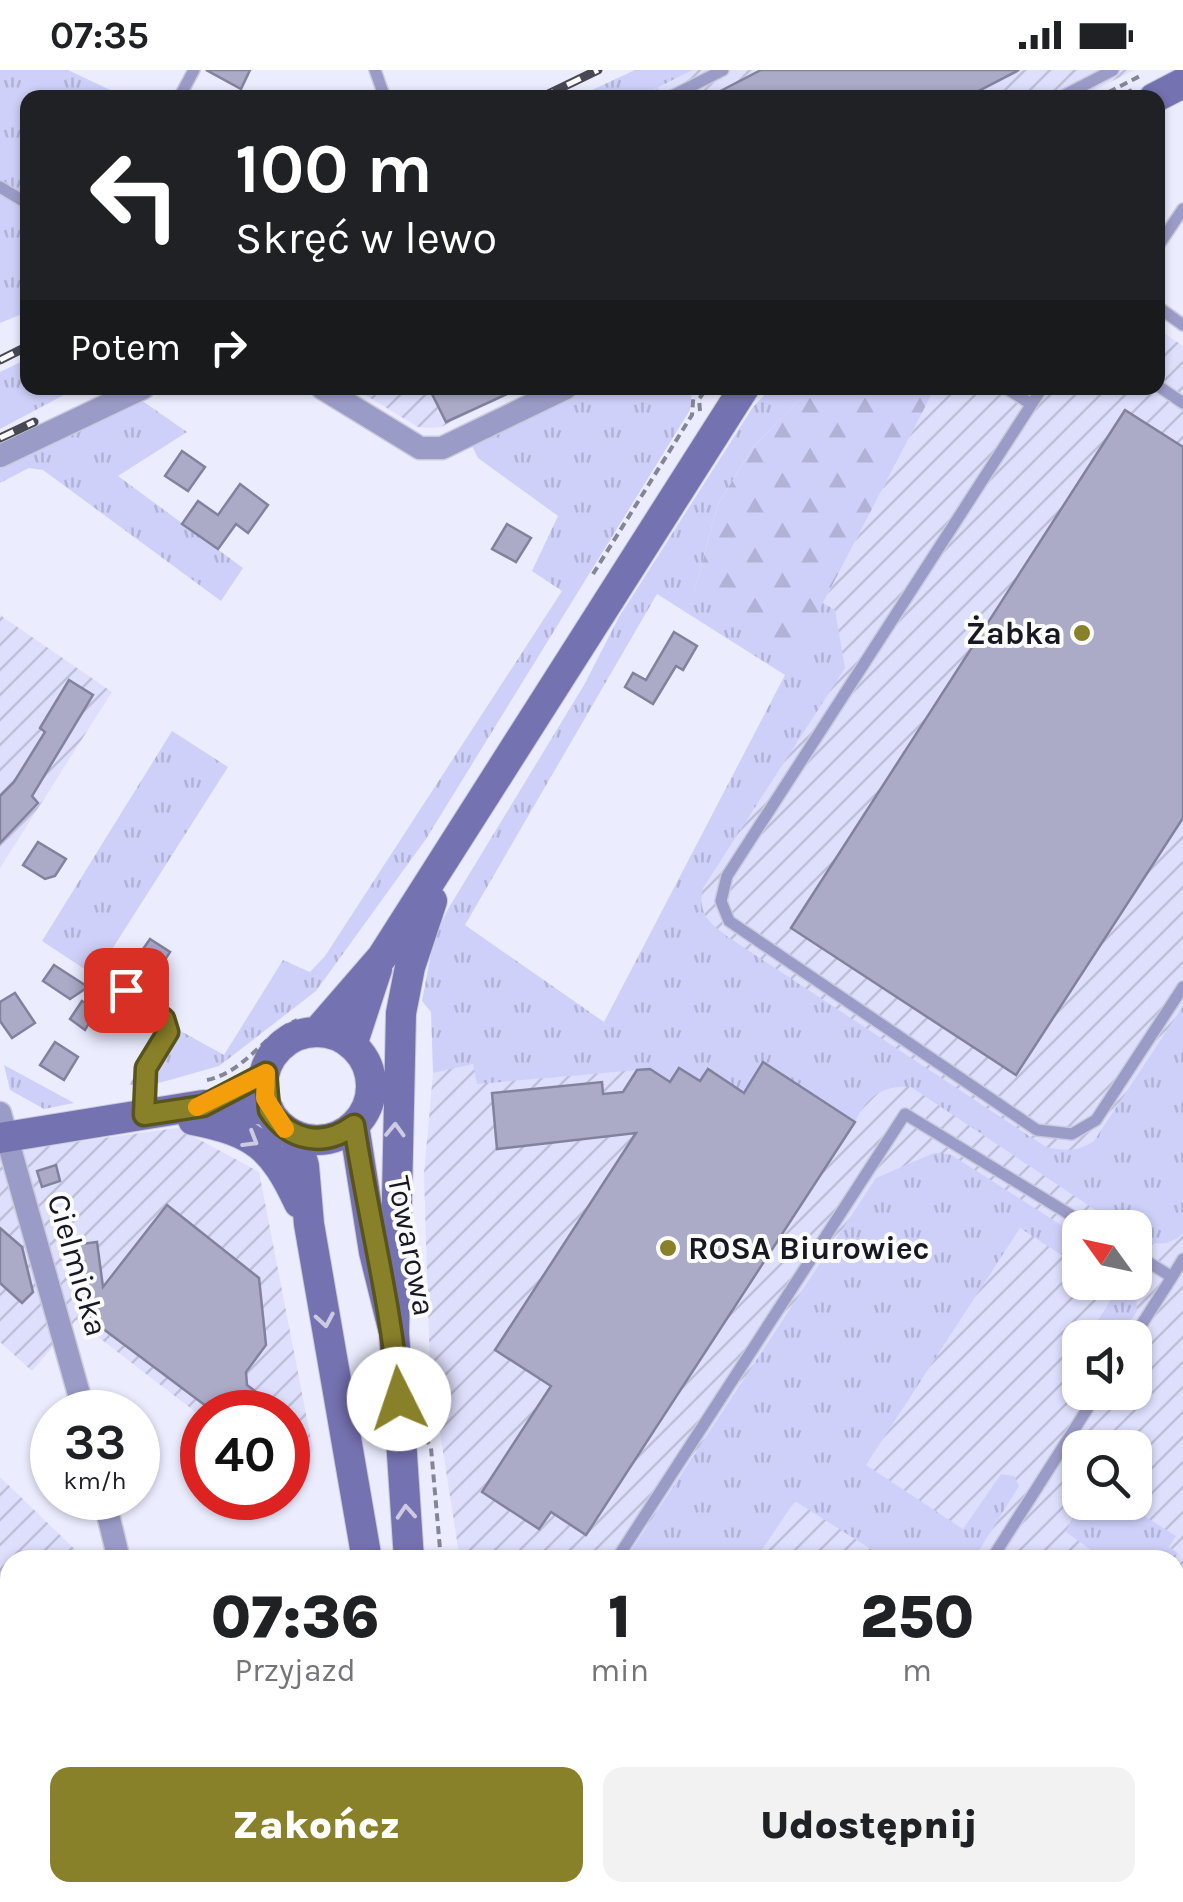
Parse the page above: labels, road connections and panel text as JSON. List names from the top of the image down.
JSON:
{
  "streets": {
    "street": ["Towarowa", "Cielmicka"]
  },
  "places": ["Żabka", "ROSA Biurowiec"],
  "north": "top left",
  "page": {
    "status": "07:35",
    "turn": ["100 m", "Skręć w lewo"],
    "then": "Potem",
    "speed": "33 km/h",
    "limit": "40",
    "eta": [
      "07:36",
      "Przyjazd",
      "1",
      "min",
      "250",
      "m"
    ],
    "buttons": ["Zakończ", "Udostępnij"]
  }
}
